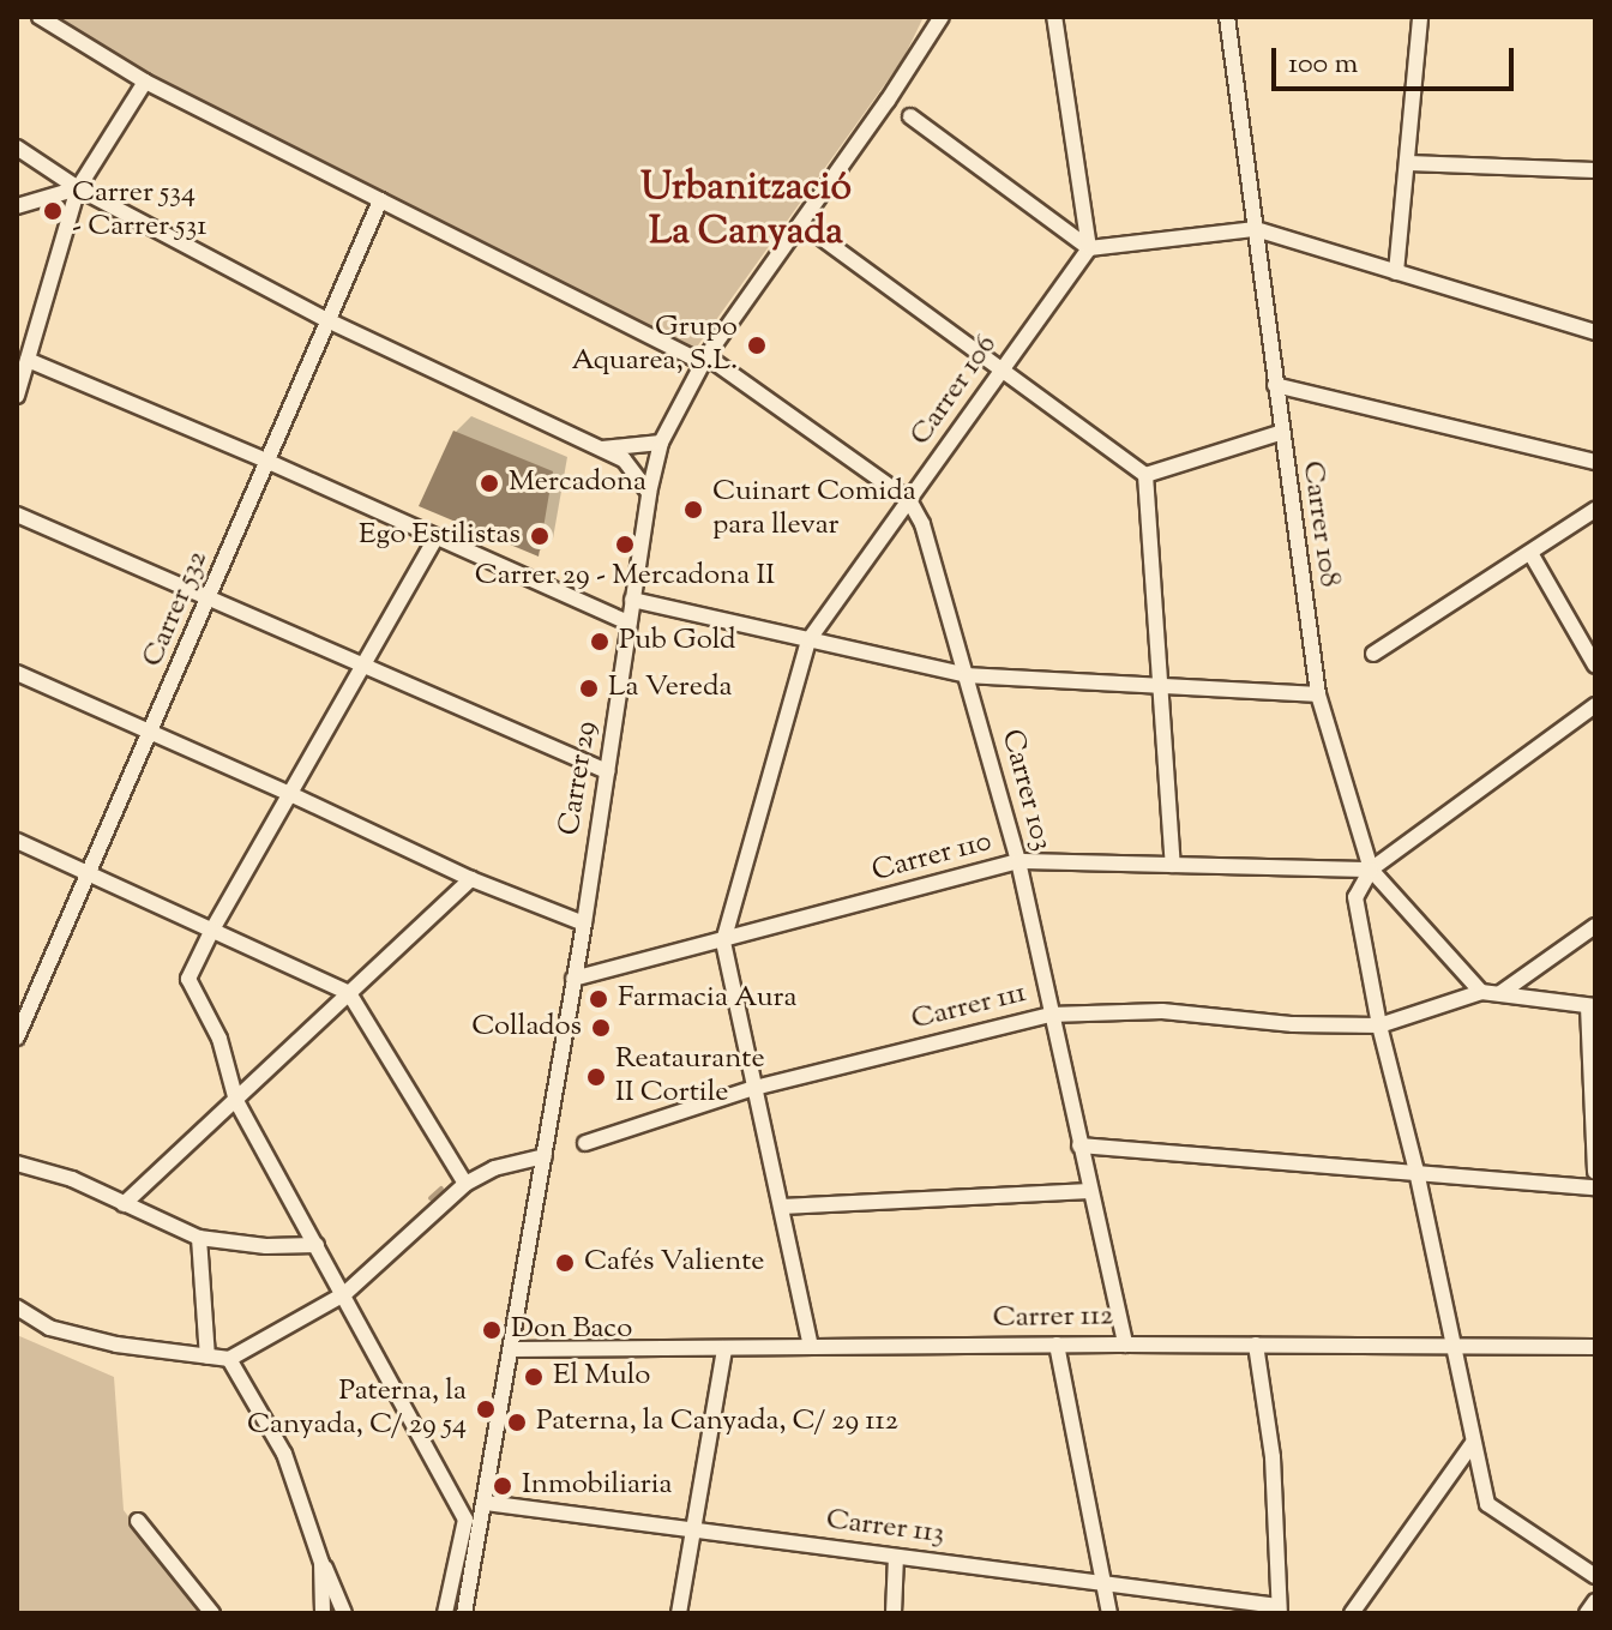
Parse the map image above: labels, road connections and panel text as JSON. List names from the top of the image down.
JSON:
{
  "streets": {
    "street": [
      "Carrer 106",
      "Carrer 108",
      "Carrer 532",
      "Carrer 29",
      "Carrer 103",
      "Carrer 110",
      "Carrer 111",
      "Carrer 112",
      "Carrer 113"
    ]
  },
  "crossings": [
    ["Carrer 106", "Carrer 103"],
    ["Carrer 106", "Carrer 110"],
    ["Carrer 108", "Carrer 110"],
    ["Carrer 108", "Carrer 111"],
    ["Carrer 29", "Carrer 110"],
    ["Carrer 29", "Carrer 112"],
    ["Carrer 29", "Carrer 113"],
    ["Carrer 103", "Carrer 110"],
    ["Carrer 103", "Carrer 111"],
    ["Carrer 103", "Carrer 112"]
  ],
  "districts": ["Urbanització La Canyada"],
  "places": [
    "Carrer 534 - Carrer 531",
    "Grupo Aquarea, S.L.",
    "Mercadona",
    "Cuinart Comida para llevar",
    "Ego Estilistas",
    "Carrer 29 - Mercadona II",
    "Pub Gold",
    "La Vereda",
    "Farmacia Aura",
    "Collados",
    "Reataurante II Cortile",
    "Cafés Valiente",
    "Don Baco",
    "El Mulo",
    "Paterna, la Canyada, C/ 29 54",
    "Paterna, la Canyada, C/ 29 112",
    "Inmobiliaria"
  ],
  "scale_bar": "100 m"
}
